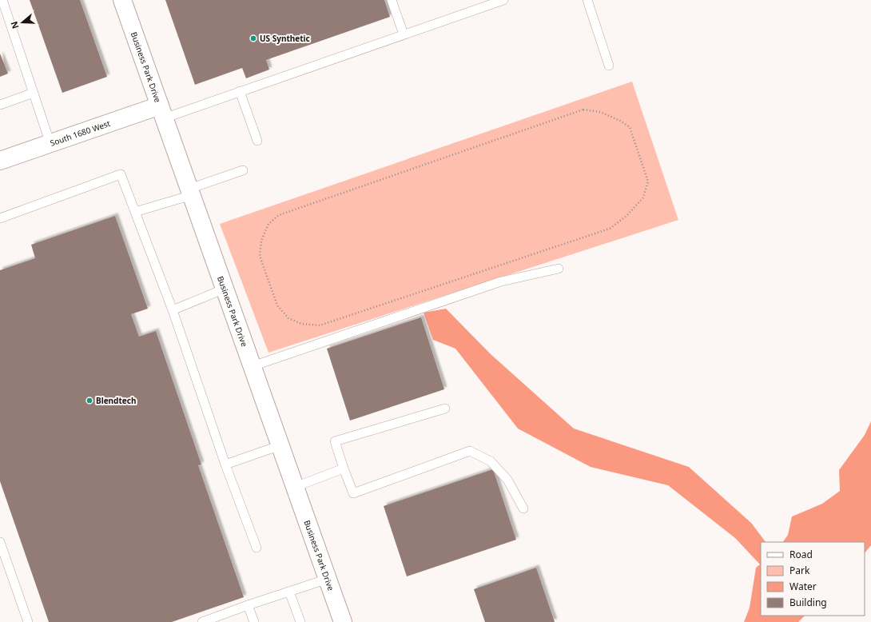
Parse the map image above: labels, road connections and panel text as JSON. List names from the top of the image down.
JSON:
{
  "streets": {
    "street": ["Business Park Drive", "South 1680 West"]
  },
  "crossings": [
    ["Business Park Drive", "South 1680 West"]
  ],
  "places": ["US Synthetic", "Blendtech"],
  "legend": [
    "Road",
    "Park",
    "Water",
    "Building"
  ],
  "north": "left"
}
